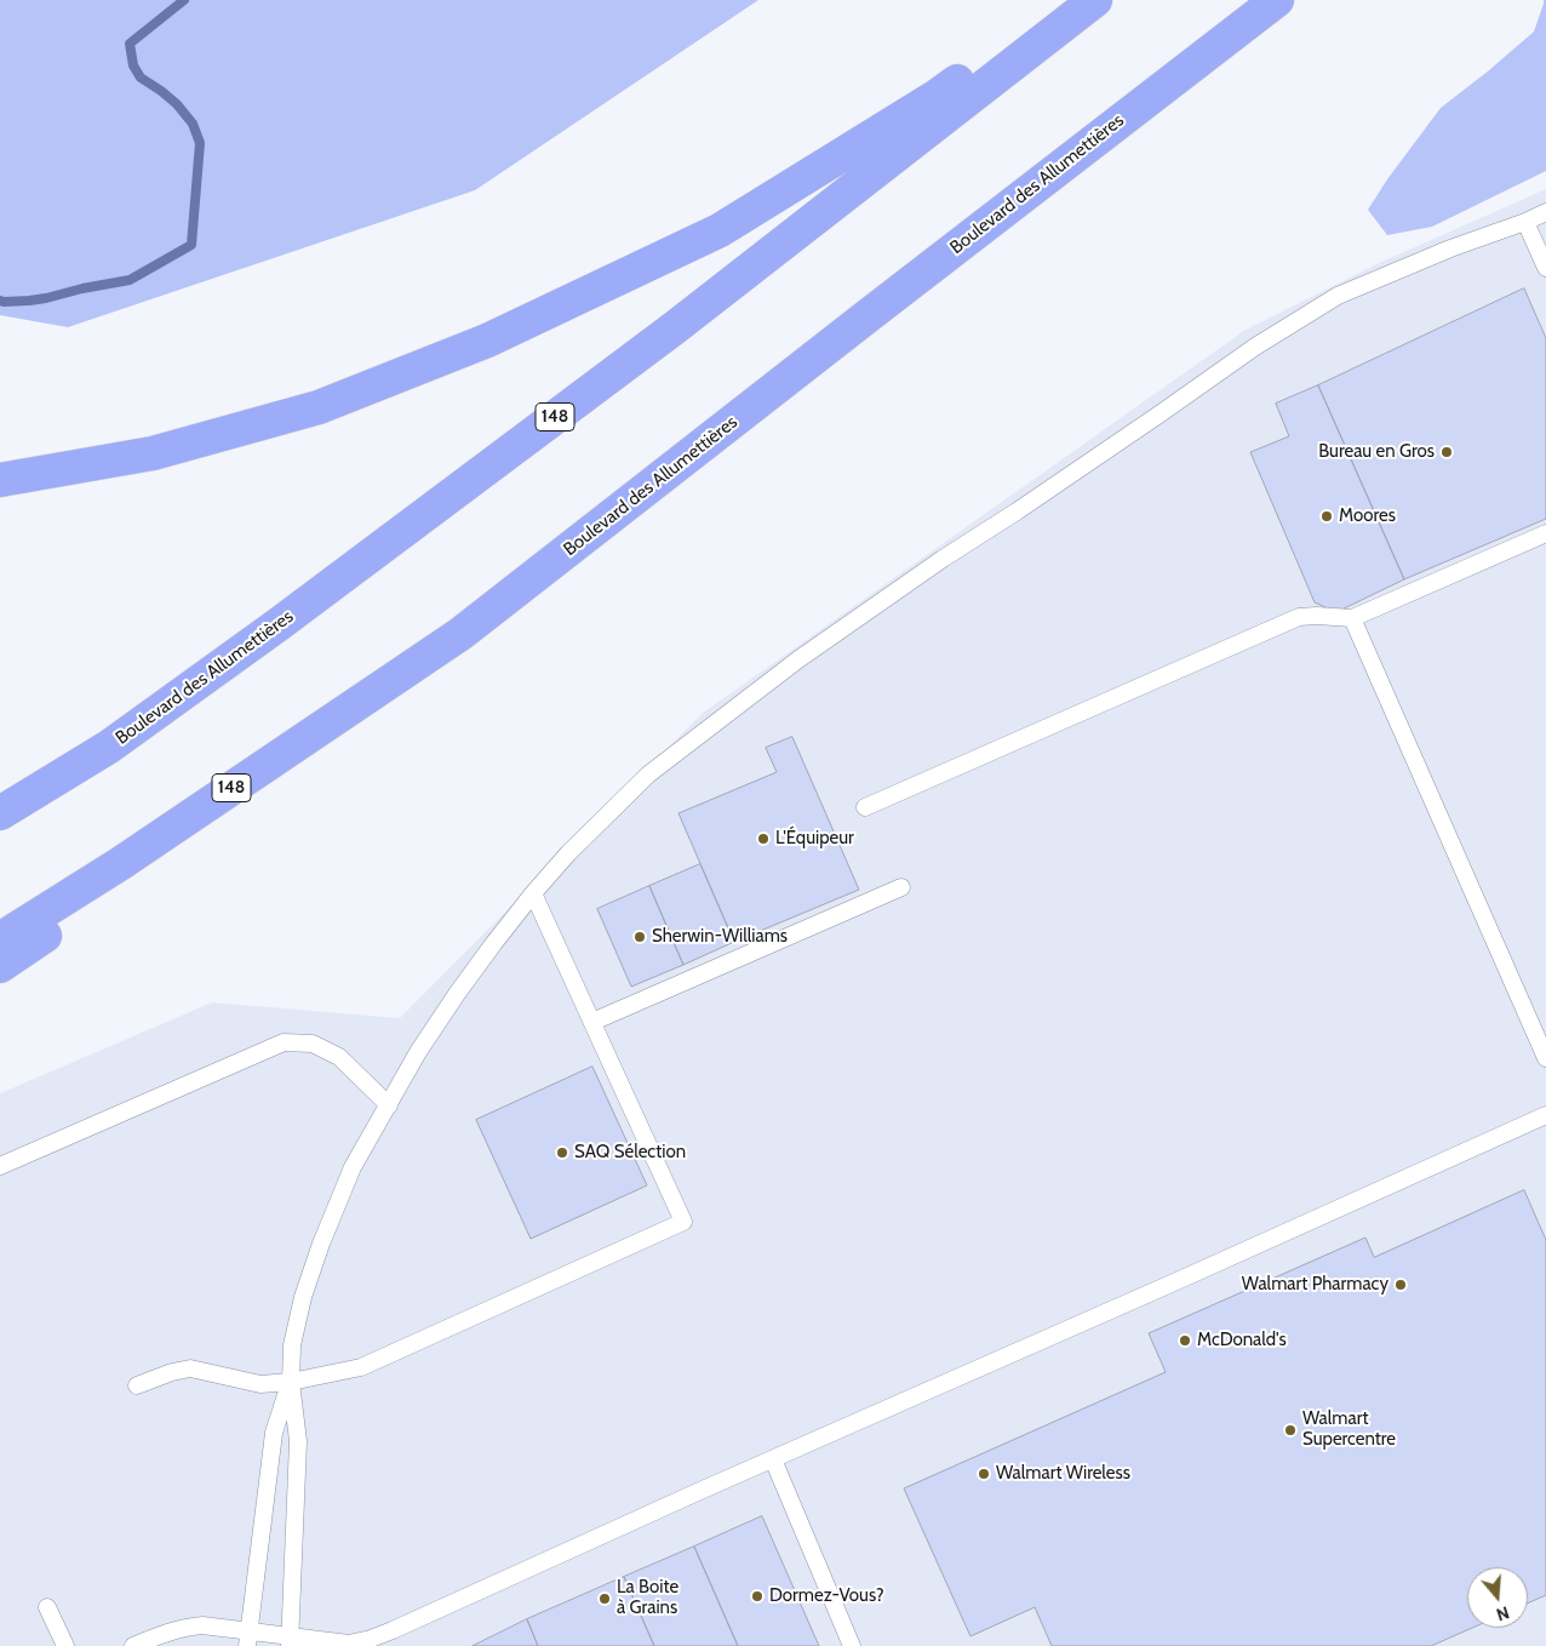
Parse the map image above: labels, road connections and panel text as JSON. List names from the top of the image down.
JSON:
{
  "streets": {
    "highway": ["Boulevard des Allumettières", "148"]
  },
  "places": [
    "Bureau en Gros",
    "Moores",
    "L'Équipeur",
    "Sherwin-Williams",
    "SAQ Sélection",
    "Walmart Pharmacy",
    "McDonald's",
    "Walmart Supercentre",
    "Walmart Wireless",
    "Dormez-Vous?",
    "La Boite à Grains"
  ],
  "north": "bottom"
}
